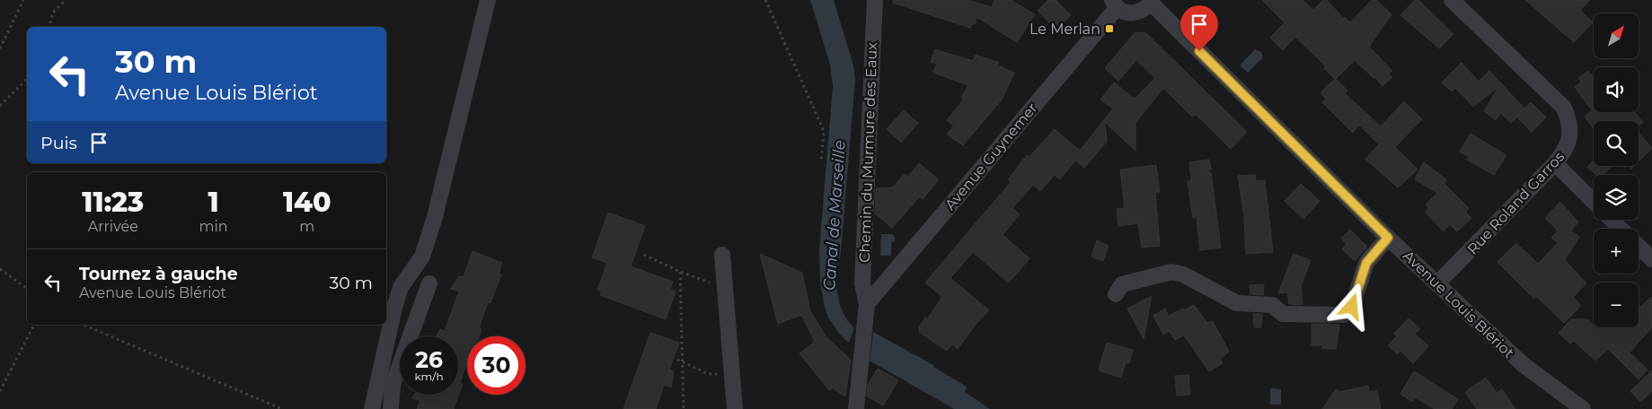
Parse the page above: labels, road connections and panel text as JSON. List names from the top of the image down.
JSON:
{
  "streets": {
    "street": [
      "Chemin du Murmure des Eaux",
      "Avenue Guynemer",
      "Rue Roland Garros",
      "Avenue Louis Blériot"
    ]
  },
  "crossings": [
    ["Chemin du Murmure des Eaux", "Avenue Guynemer"],
    ["Rue Roland Garros", "Avenue Louis Blériot"]
  ],
  "water": ["Canal de Marseille"],
  "places": {
    "transit": ["Le Merlan"]
  },
  "north": "top right",
  "page": {
    "map_buttons": ["+", "−"],
    "turn": ["30 m", "Avenue Louis Blériot"],
    "then": "Puis",
    "eta": [
      "11:23",
      "Arrivée",
      "1",
      "min",
      "140",
      "m"
    ],
    "list": [
      {
        "name": "Tournez à gauche",
        "note": "Avenue Louis Blériot",
        "value": "30 m"
      }
    ],
    "speed": "26 km/h",
    "limit": "30"
  }
}
